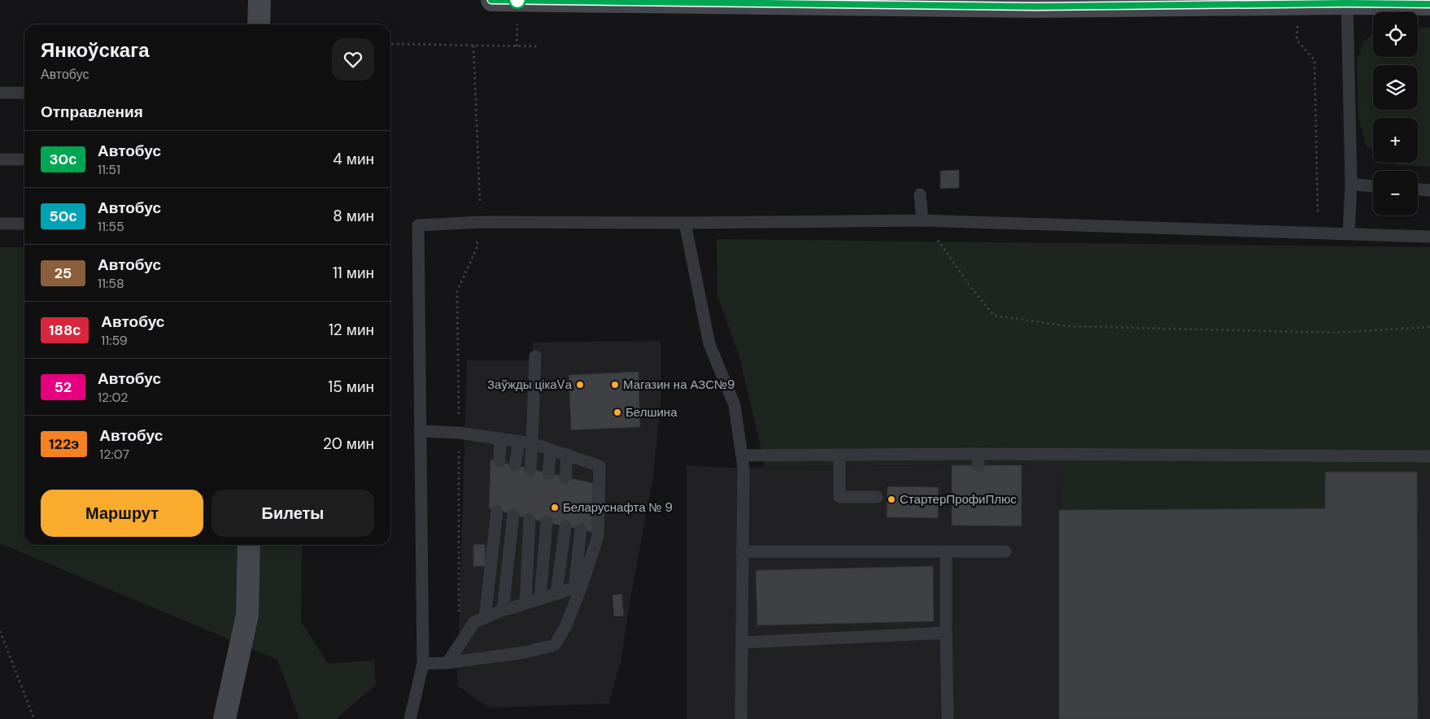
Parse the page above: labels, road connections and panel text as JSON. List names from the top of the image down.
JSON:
{
  "places": [
    "Заўжды цікаVа",
    "Магазин на АЗС№9",
    "Белшина",
    "СтартерПрофиПлюс",
    "Беларуснафта № 9"
  ],
  "lines": ["bus line 30с"],
  "page": {
    "map_buttons": ["+", "−"],
    "heading": [
      ["Янкоўскага", "Автобус"],
      "Отправления"
    ],
    "list": [
      {
        "mark": "30с",
        "name": "Автобус",
        "note": "11:51",
        "value": "4 мин"
      },
      {
        "mark": "50с",
        "name": "Автобус",
        "note": "11:55",
        "value": "8 мин"
      },
      {
        "mark": "25",
        "name": "Автобус",
        "note": "11:58",
        "value": "11 мин"
      },
      {
        "mark": "188с",
        "name": "Автобус",
        "note": "11:59",
        "value": "12 мин"
      },
      {
        "mark": "52",
        "name": "Автобус",
        "note": "12:02",
        "value": "15 мин"
      },
      {
        "mark": "122э",
        "name": "Автобус",
        "note": "12:07",
        "value": "20 мин"
      }
    ],
    "buttons": ["Маршрут", "Билеты"]
  }
}
